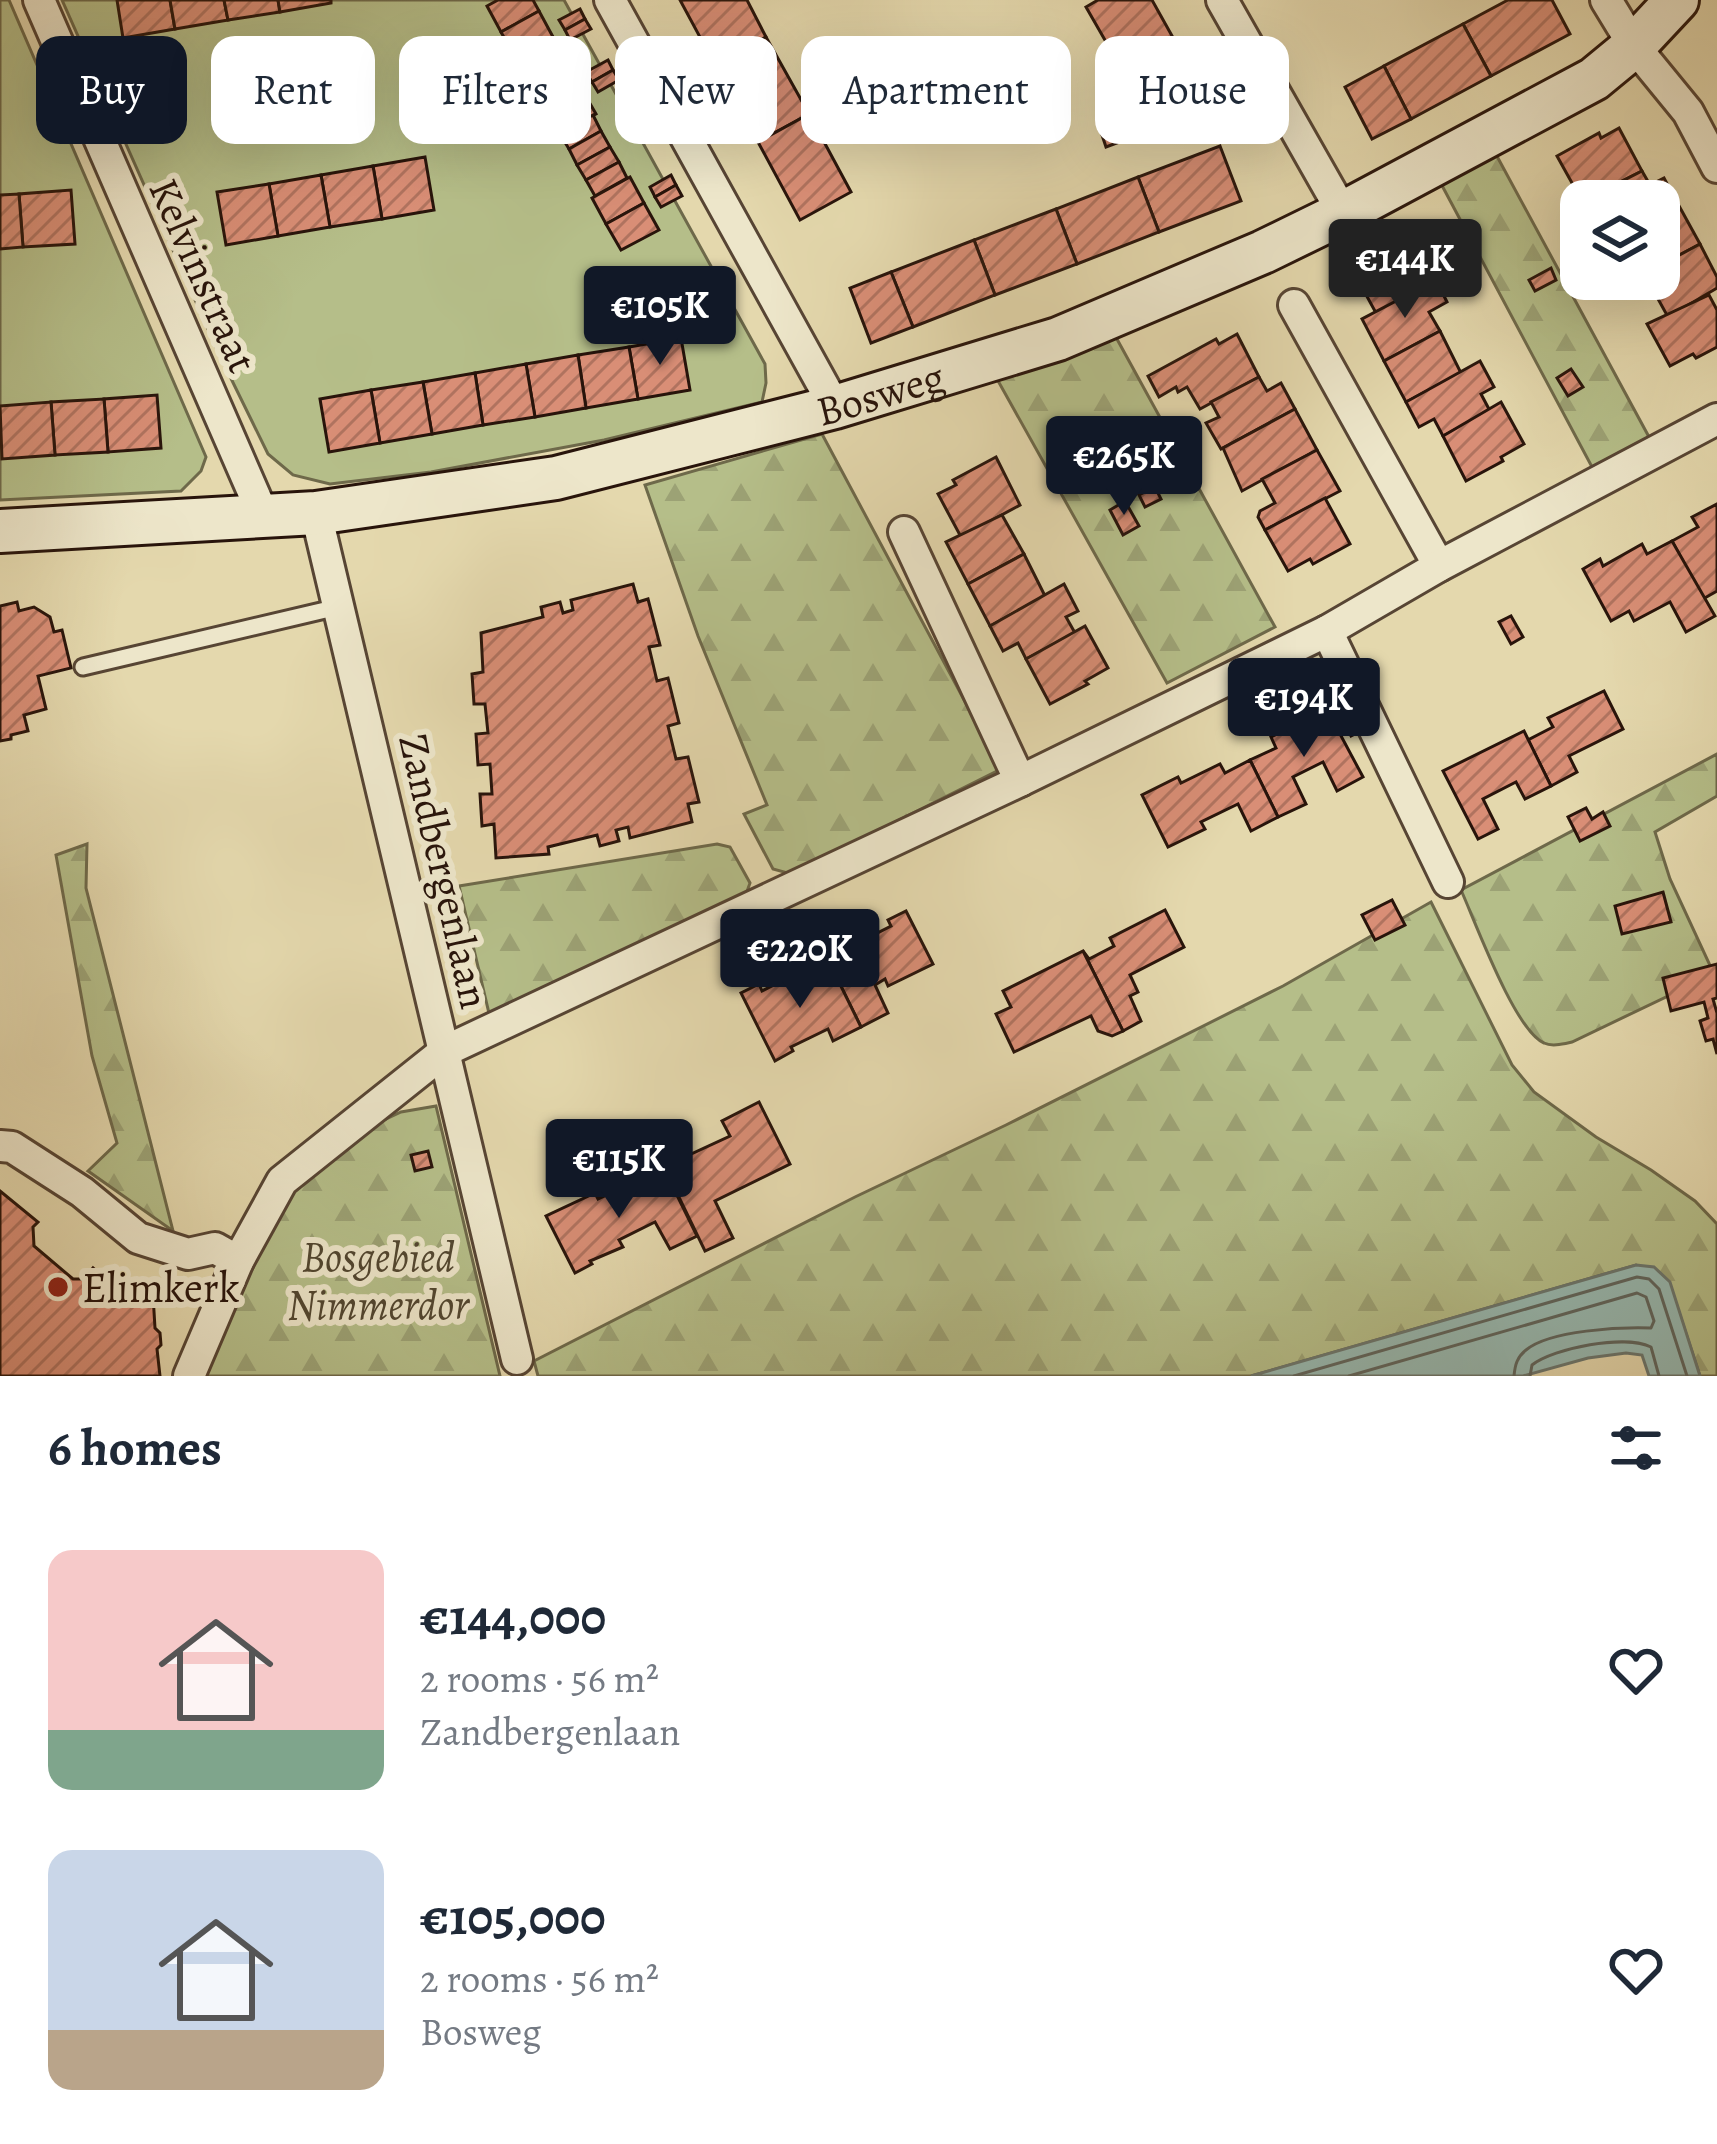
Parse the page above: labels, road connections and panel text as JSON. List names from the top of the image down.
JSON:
{
  "streets": {
    "street": ["Kelvinstraat", "Bosweg", "Zandbergenlaan"]
  },
  "crossings": [
    ["Kelvinstraat", "Bosweg"],
    ["Bosweg", "Zandbergenlaan"]
  ],
  "parks": ["Bosgebied Nimmerdor"],
  "places": ["Elimkerk"],
  "page": {
    "chip": [
      "Buy",
      "Rent",
      "Filters",
      "New",
      "Apartment",
      "House"
    ],
    "price": [
      "€144K",
      "€105K",
      "€265K",
      "€194K",
      "€220K",
      "€115K"
    ],
    "heading": "6 homes",
    "list": [
      {
        "name": "€144,000",
        "note": "2 rooms · 56 m² · Zandbergenlaan"
      },
      {
        "name": "€105,000",
        "note": "2 rooms · 56 m² · Bosweg"
      }
    ]
  }
}
